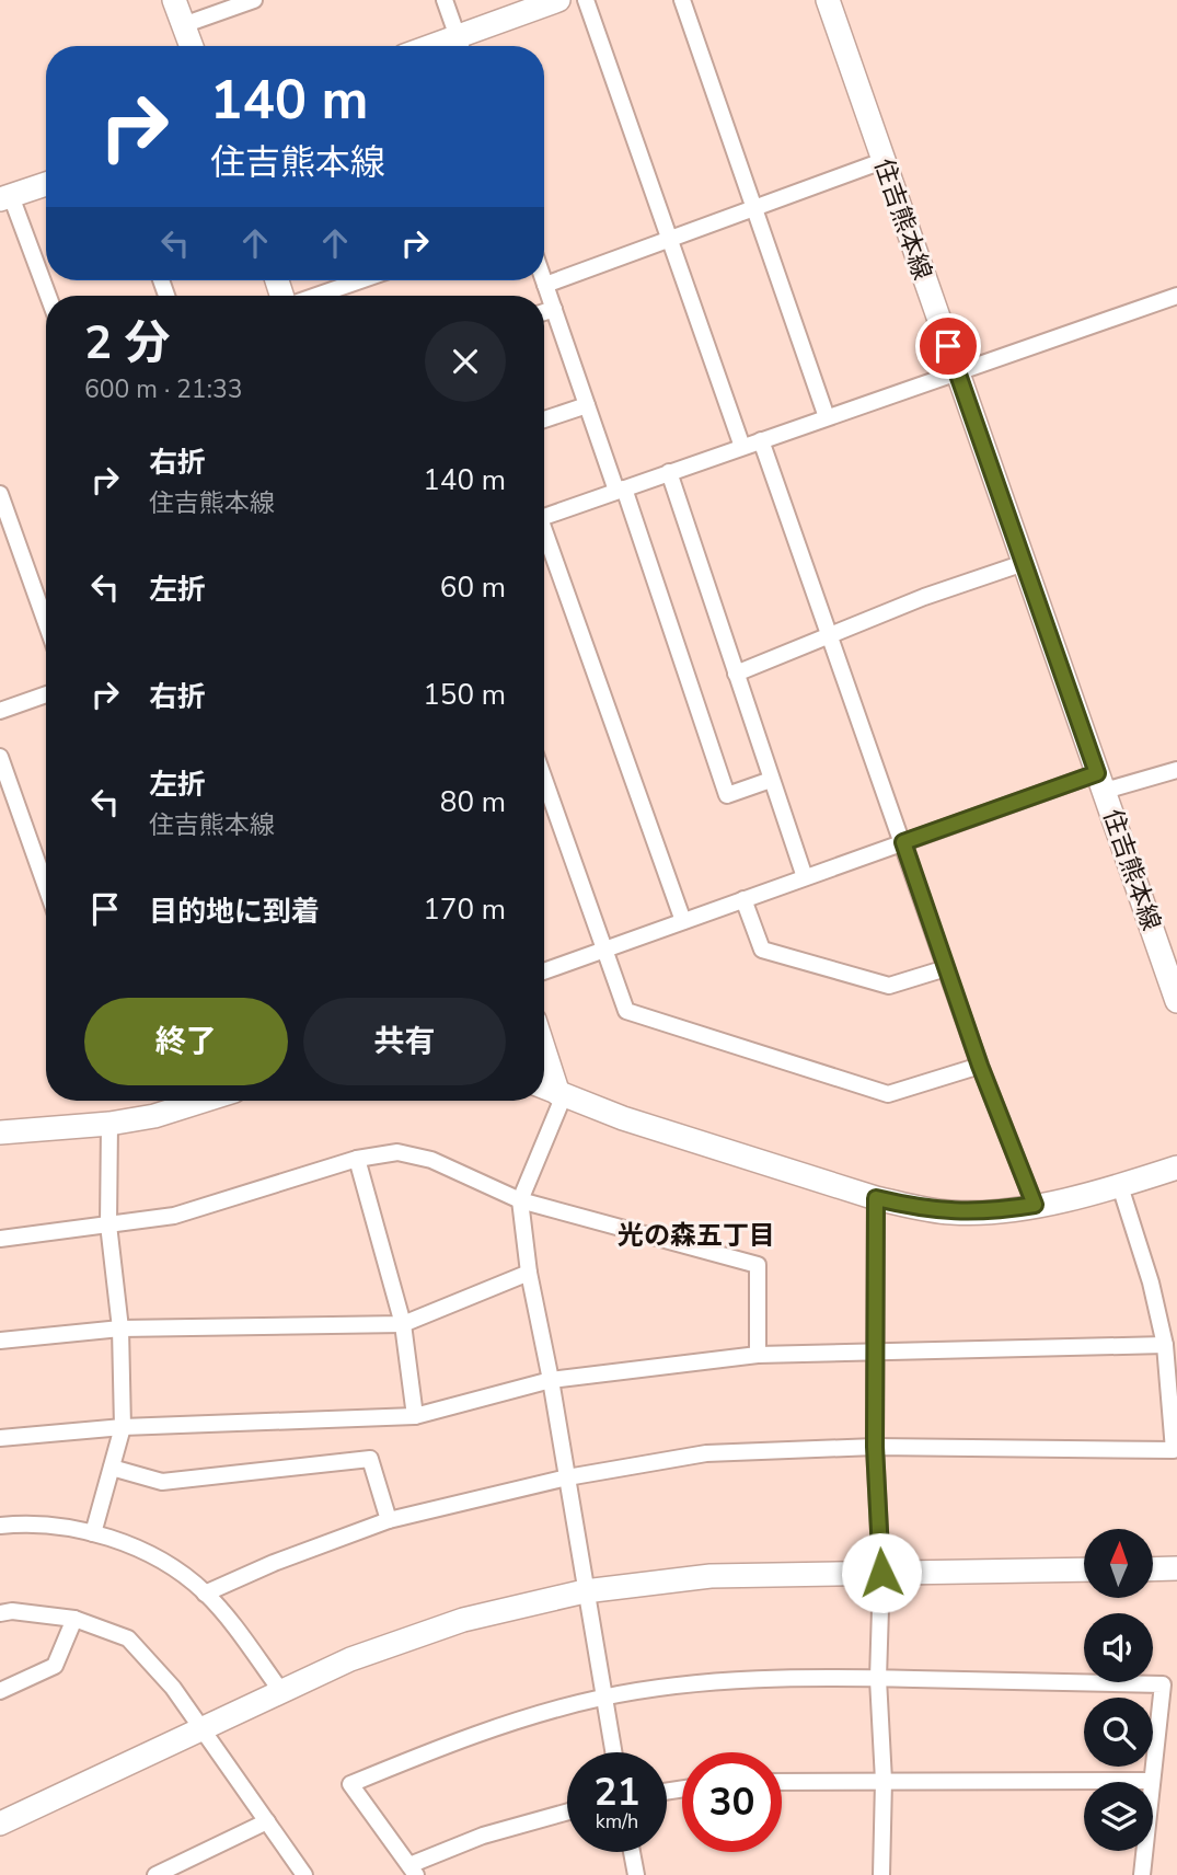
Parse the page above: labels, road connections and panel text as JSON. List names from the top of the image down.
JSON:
{
  "streets": {
    "main road": ["住吉熊本線"]
  },
  "districts": ["光の森五丁目"],
  "north": "top",
  "page": {
    "turn": ["140 m", "住吉熊本線"],
    "heading": ["2 分", "600 m · 21:33"],
    "list": [
      {
        "name": "右折",
        "note": "住吉熊本線",
        "value": "140 m"
      },
      {
        "name": "左折",
        "value": "60 m"
      },
      {
        "name": "右折",
        "value": "150 m"
      },
      {
        "name": "左折",
        "note": "住吉熊本線",
        "value": "80 m"
      },
      {
        "name": "目的地に到着",
        "value": "170 m"
      }
    ],
    "buttons": ["終了", "共有"],
    "speed": "21 km/h",
    "limit": "30"
  }
}
